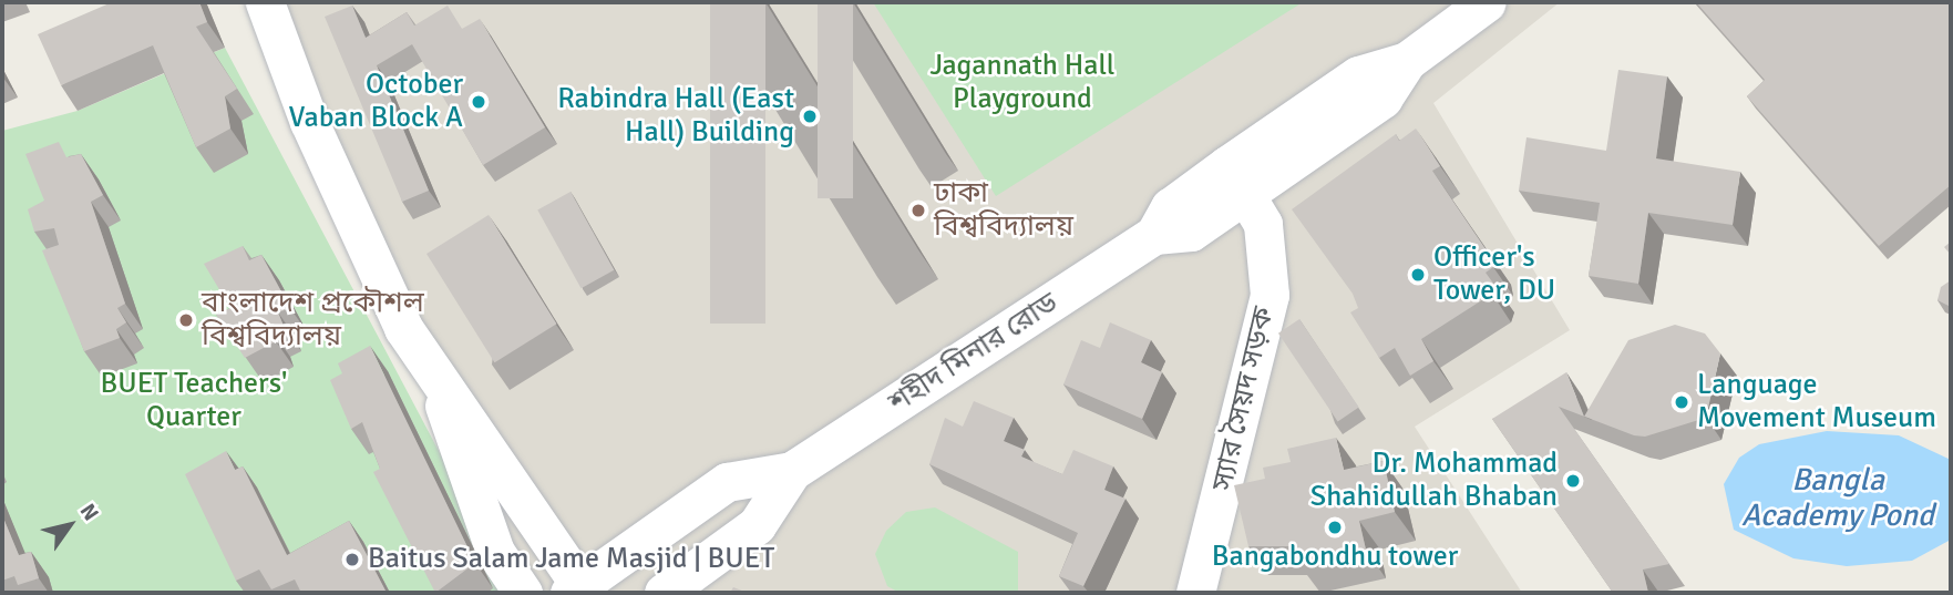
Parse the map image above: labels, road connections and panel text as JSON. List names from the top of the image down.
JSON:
{
  "streets": {
    "main road": ["শহীদ মিনার রোড", "স্যার সৈয়দ সড়ক"]
  },
  "crossings": [
    ["শহীদ মিনার রোড", "স্যার সৈয়দ সড়ক"]
  ],
  "water": ["Bangla Academy Pond"],
  "parks": ["Jagannath Hall Playground", "BUET Teachers' Quarter"],
  "places": [
    "October Vaban Block A",
    "Rabindra Hall (East Hall) Building",
    "ঢাকা বিশ্ববিদ্যালয়",
    "Officer's Tower, DU",
    "বাংলাদেশ প্রকৌশল বিশ্ববিদ্যালয়",
    "Language Movement Museum",
    "Dr. Mohammad Shahidullah Bhaban",
    "Bangabondhu tower",
    "Baitus Salam Jame Masjid | BUET"
  ],
  "north": "top right"
}
